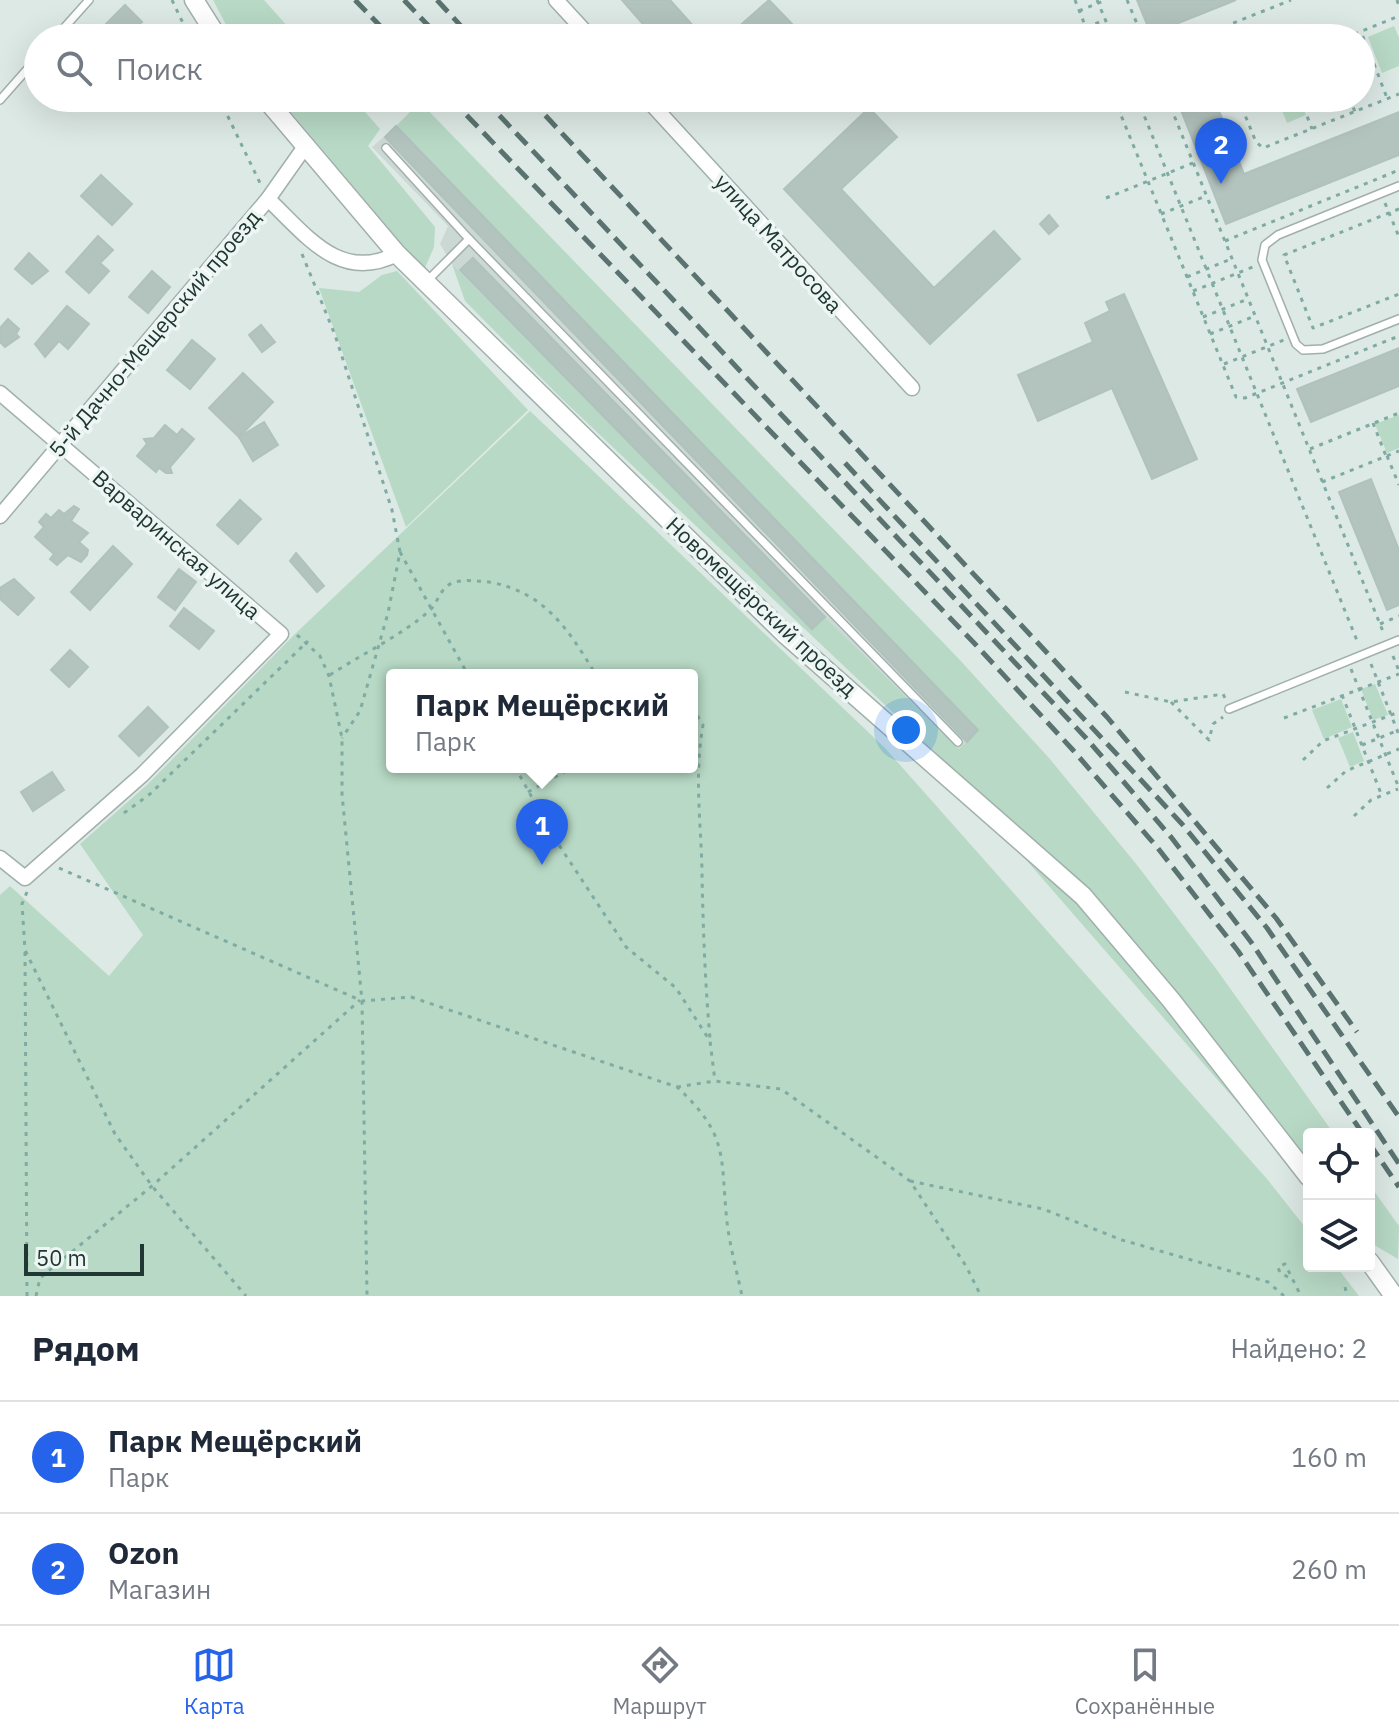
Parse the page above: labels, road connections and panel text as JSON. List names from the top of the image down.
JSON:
{
  "streets": {
    "street": [
      "улица Матросова",
      "5-й Дачно-Мещерский проезд",
      "Варваринская улица",
      "Новомещёрский проезд"
    ]
  },
  "crossings": [
    ["5-й Дачно-Мещерский проезд", "Варваринская улица"],
    ["5-й Дачно-Мещерский проезд", "Новомещёрский проезд"]
  ],
  "scale_bar": "50 m",
  "page": {
    "search": "Поиск",
    "pins": ["2", "1"],
    "popup": ["Парк Мещёрский", "Парк"],
    "scale": "50 m",
    "heading": ["Рядом", "Найдено: 2"],
    "list": [
      {
        "mark": "1",
        "name": "Парк Мещёрский",
        "note": "Парк",
        "value": "160 m"
      },
      {
        "mark": "2",
        "name": "Ozon",
        "note": "Магазин",
        "value": "260 m"
      }
    ],
    "nav": ["Карта", "Маршрут", "Сохранённые"]
  }
}
